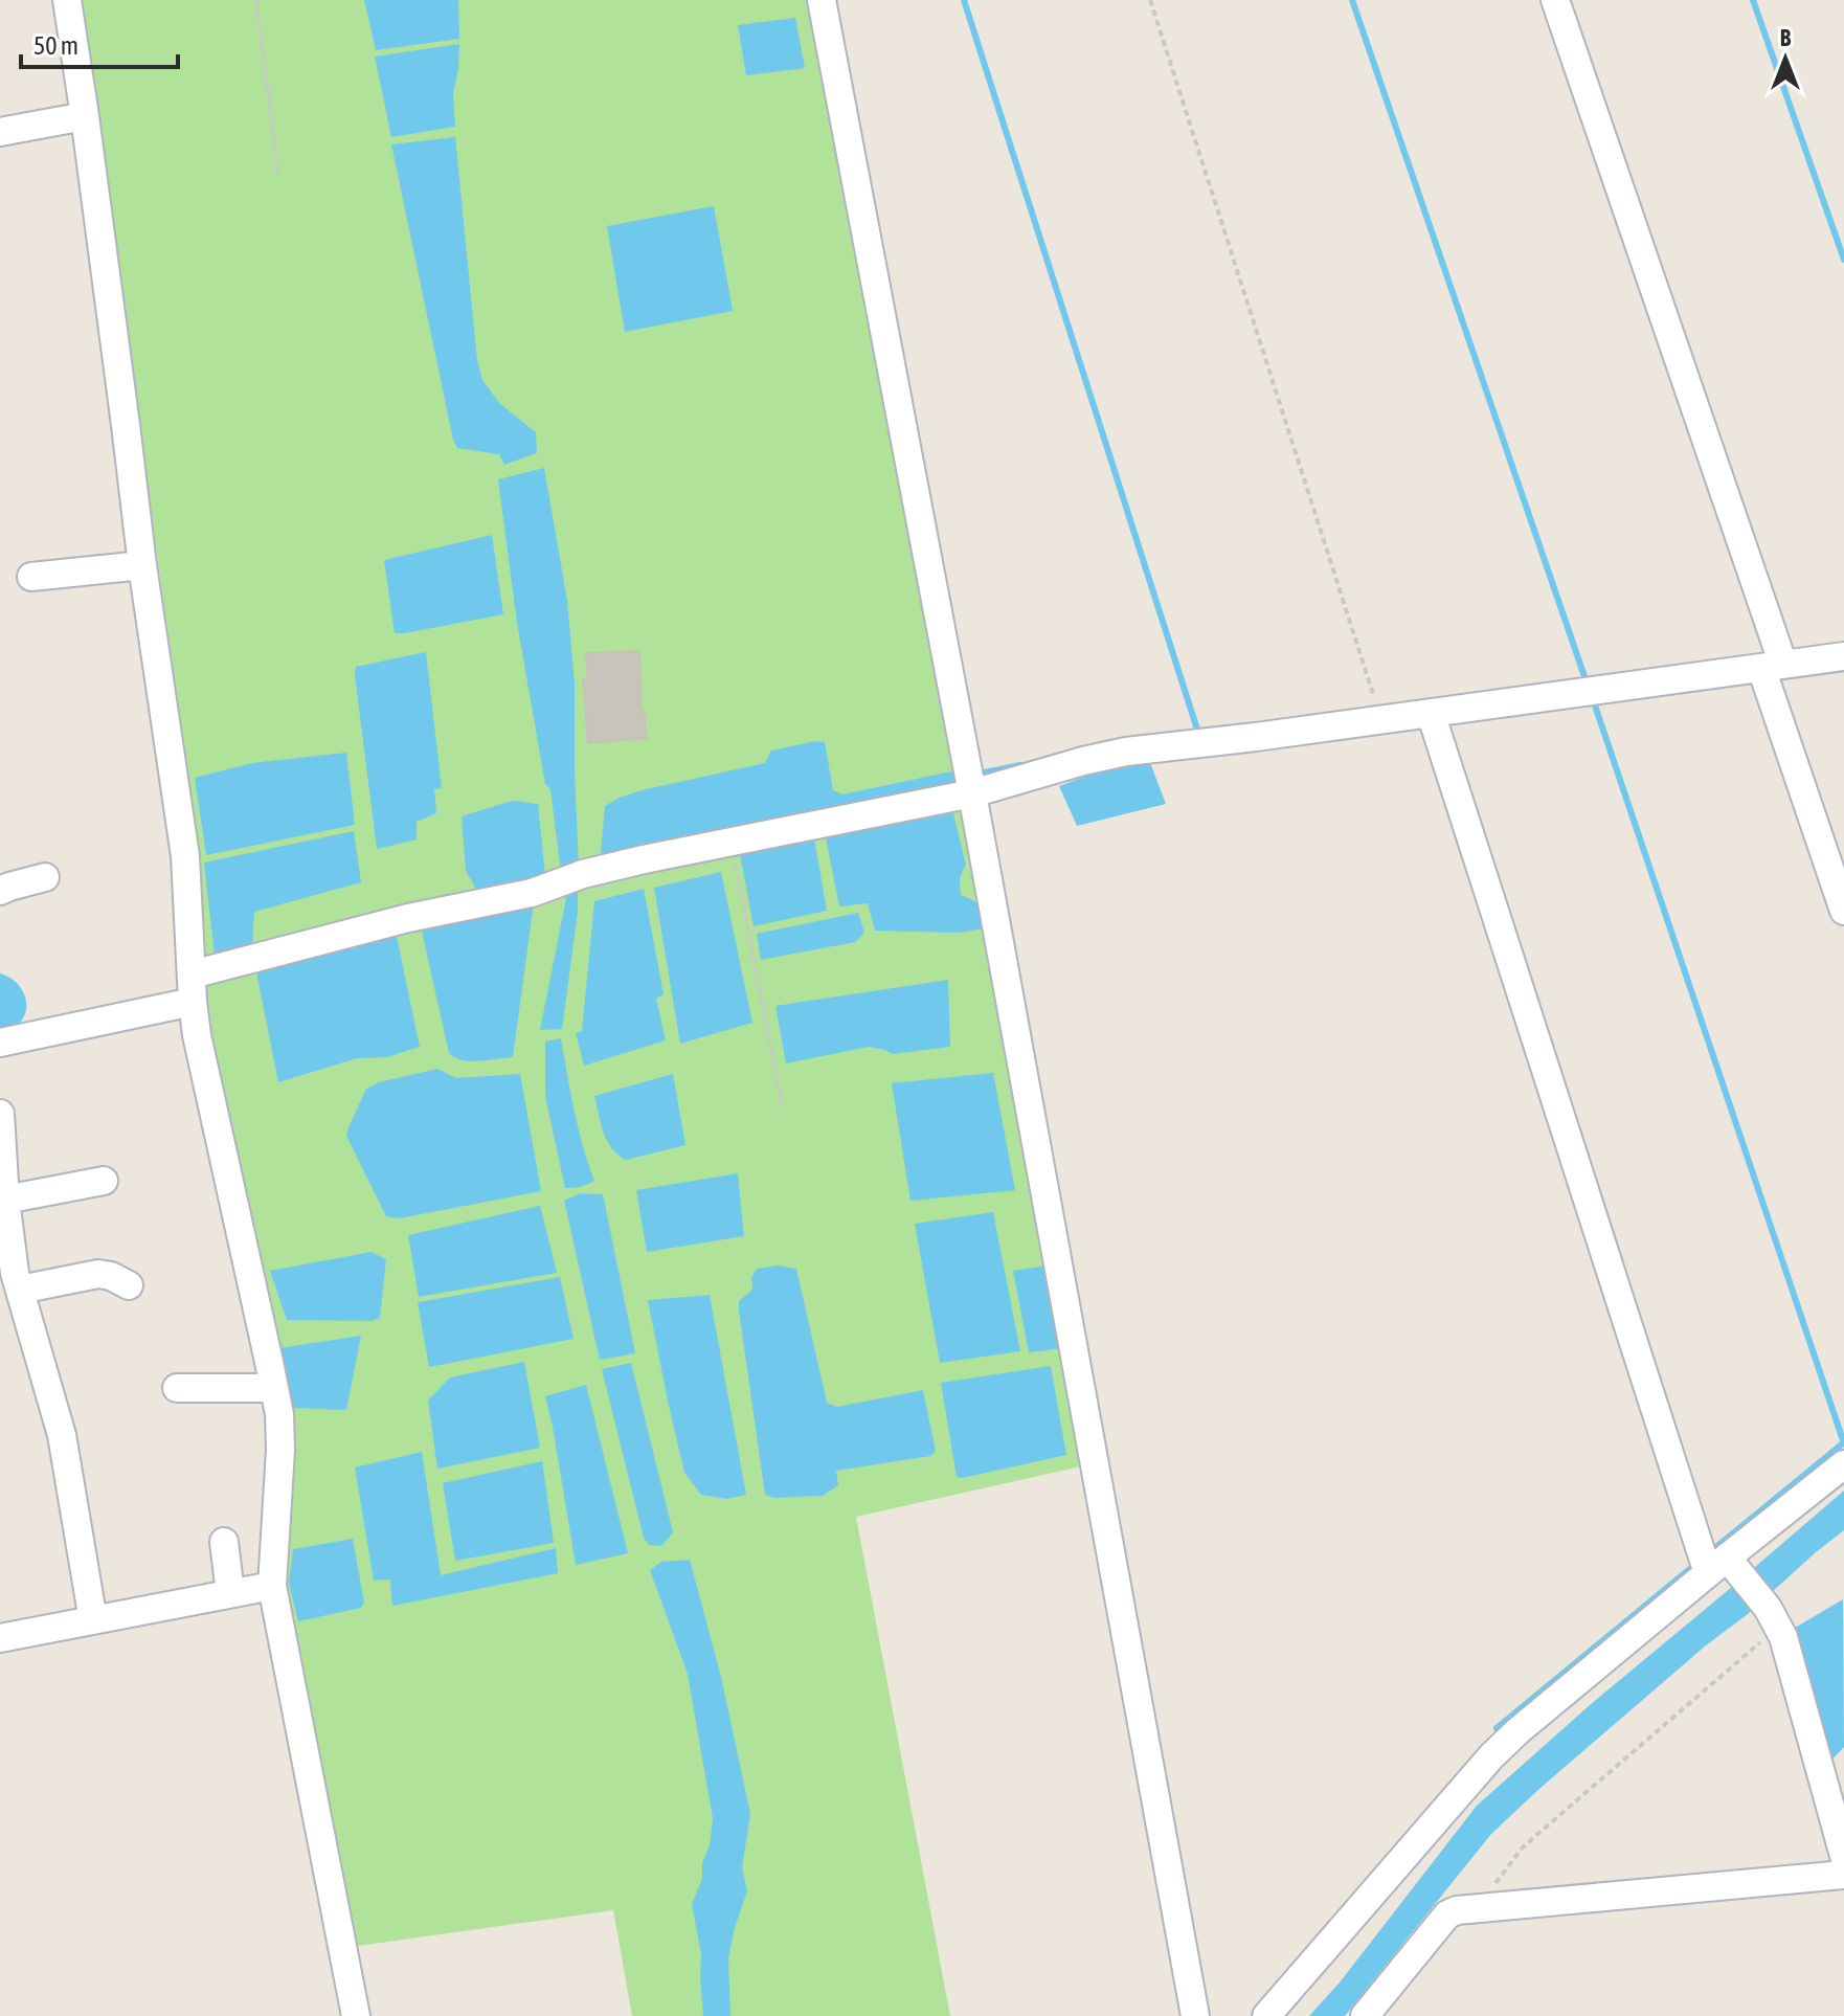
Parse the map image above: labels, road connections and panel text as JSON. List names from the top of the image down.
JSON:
{
  "scale_bar": "50 m",
  "north": "top"
}
